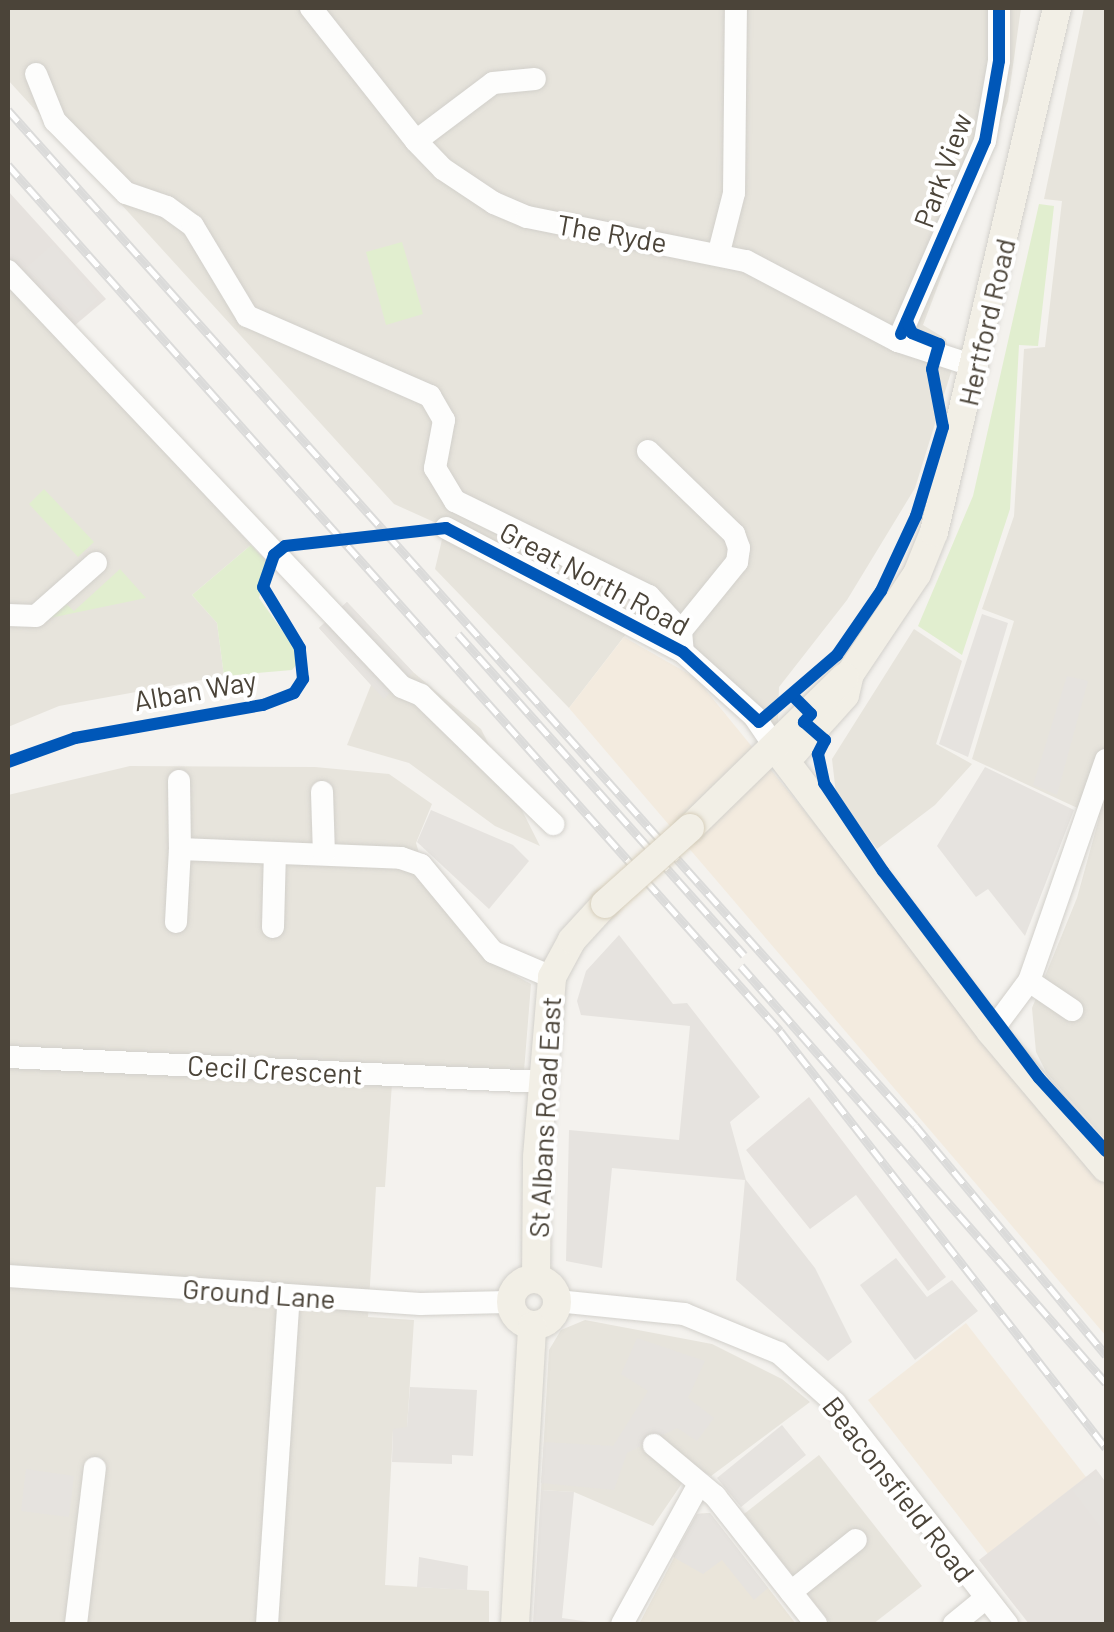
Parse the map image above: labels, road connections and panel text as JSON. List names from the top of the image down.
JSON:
{
  "streets": {
    "main road": ["Hertford Road", "Great North Road", "St Albans Road East"],
    "street": [
      "Park View",
      "The Ryde",
      "Cecil Crescent",
      "Ground Lane",
      "Beaconsfield Road"
    ],
    "cycle path": ["Alban Way"]
  },
  "crossings": [
    ["Park View", "The Ryde"],
    ["The Ryde", "Hertford Road"],
    ["Hertford Road", "Great North Road"],
    ["Hertford Road", "St Albans Road East"],
    ["Great North Road", "St Albans Road East"],
    ["Cecil Crescent", "St Albans Road East"],
    ["St Albans Road East", "Ground Lane"],
    ["St Albans Road East", "Beaconsfield Road"],
    ["Ground Lane", "Beaconsfield Road"]
  ]
}
